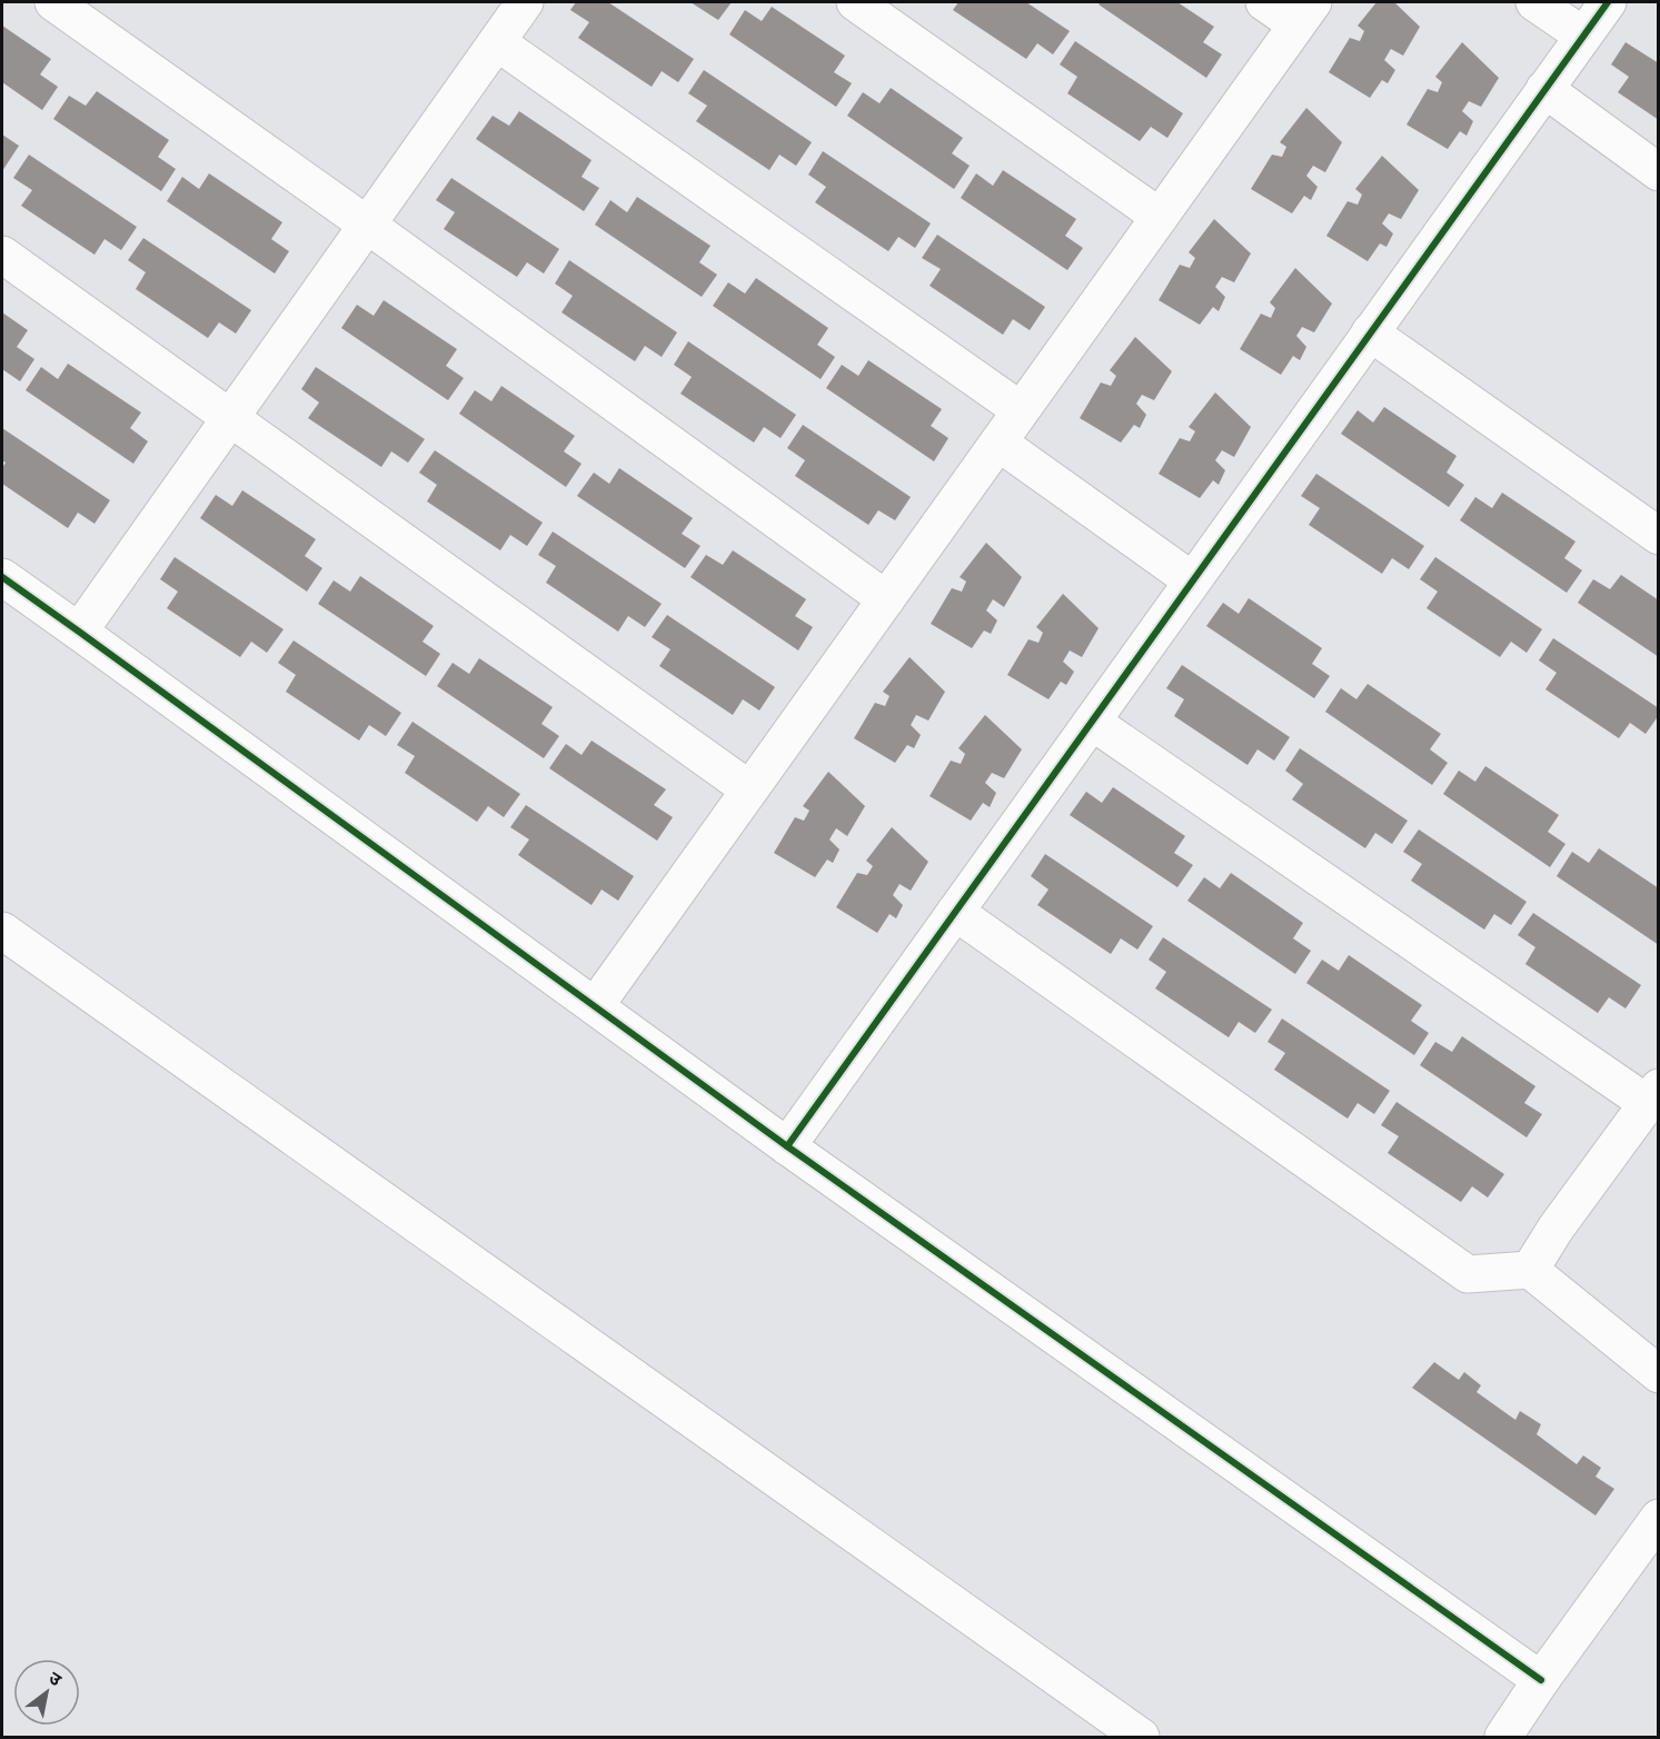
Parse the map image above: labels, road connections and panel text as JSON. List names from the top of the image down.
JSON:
{
  "north": "top right"
}
